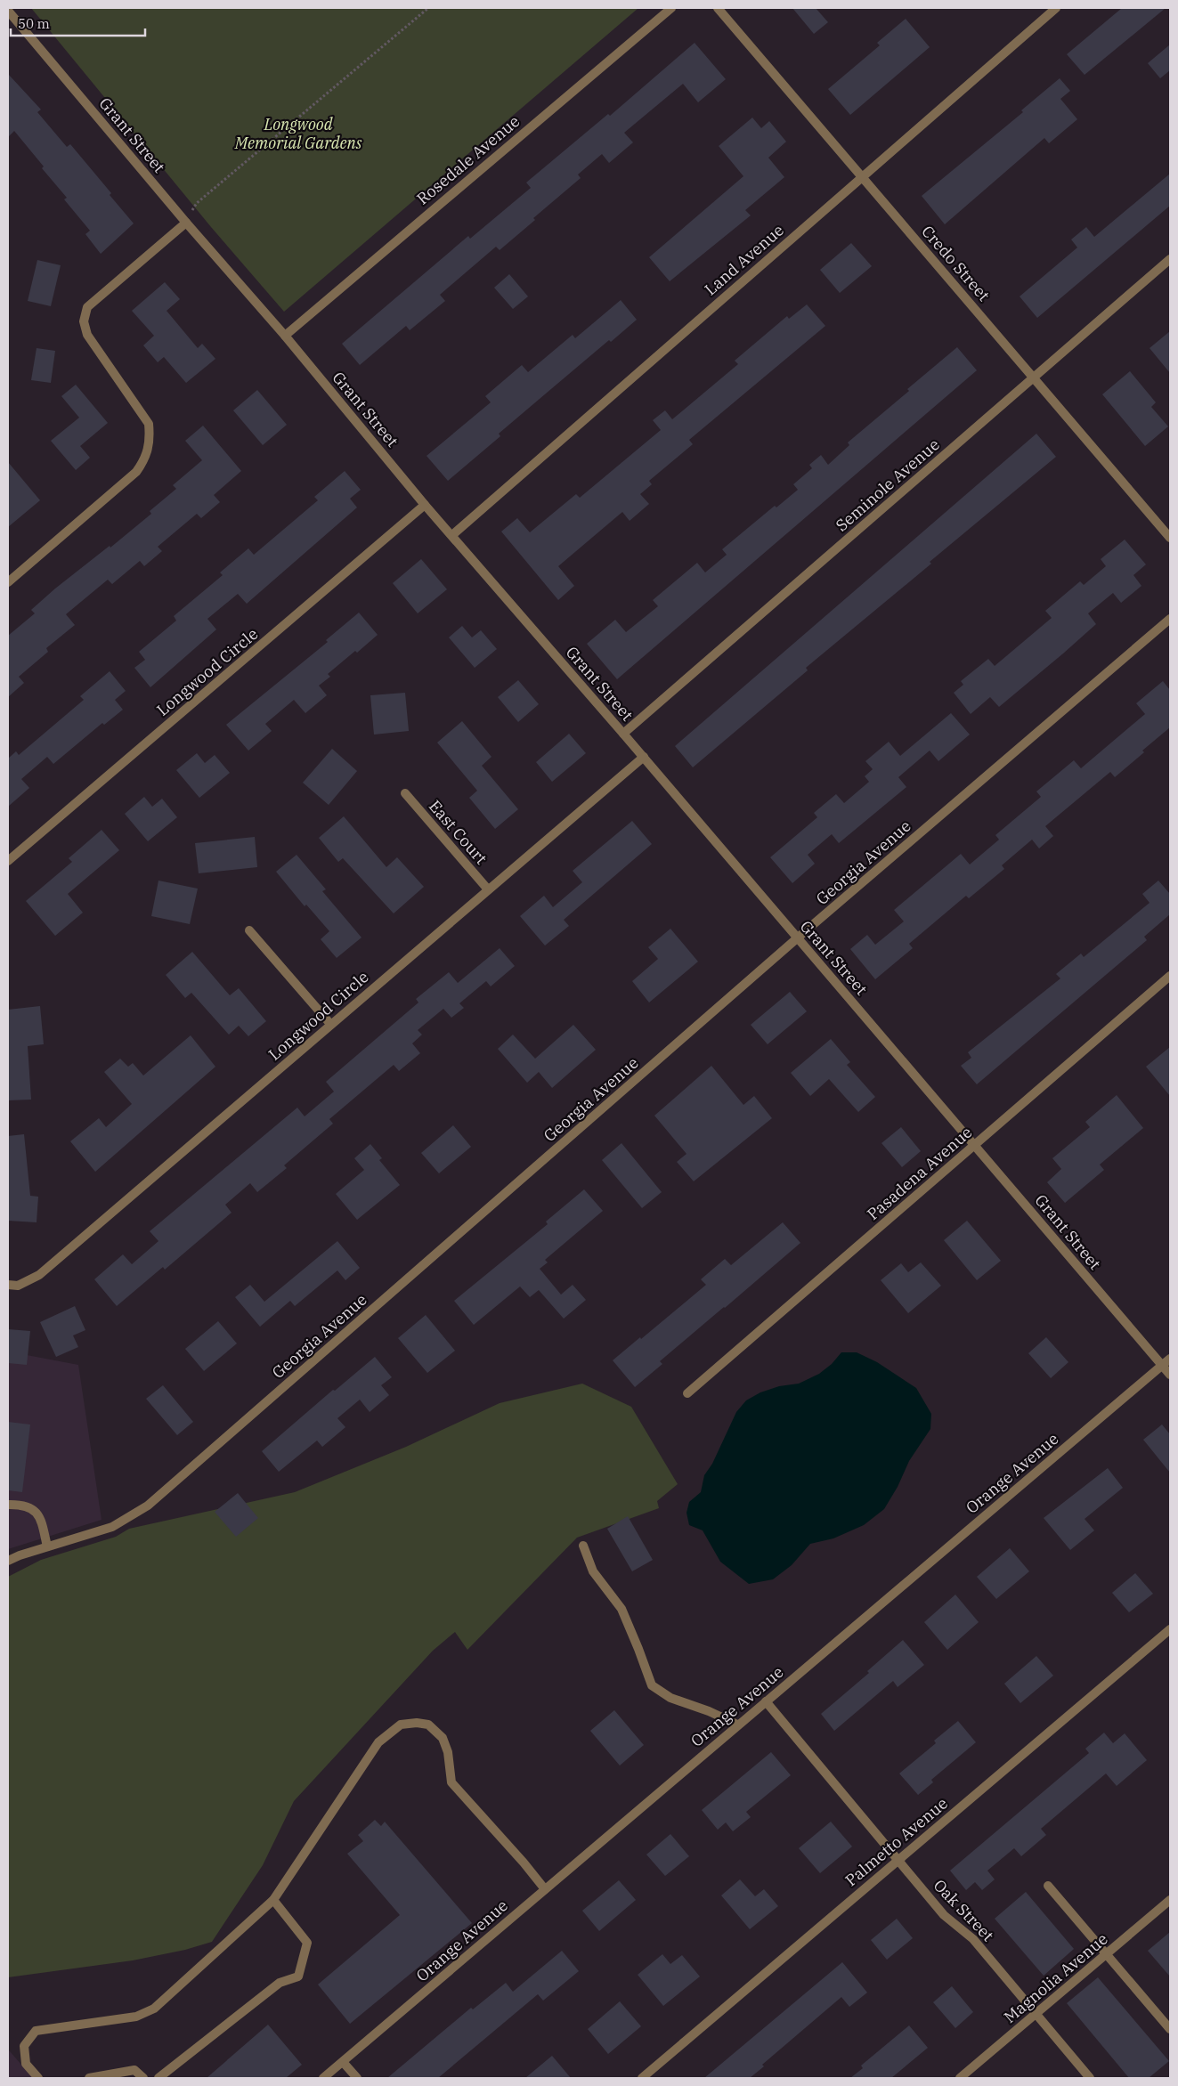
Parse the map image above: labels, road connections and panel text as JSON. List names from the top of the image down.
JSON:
{
  "streets": {
    "street": [
      "Grant Street",
      "Rosedale Avenue",
      "Land Avenue",
      "Credo Street",
      "Seminole Avenue",
      "Longwood Circle",
      "East Court",
      "Georgia Avenue",
      "Pasadena Avenue",
      "Orange Avenue",
      "Palmetto Avenue",
      "Oak Street",
      "Magnolia Avenue"
    ]
  },
  "crossings": [
    ["Grant Street", "Rosedale Avenue"],
    ["Grant Street", "Land Avenue"],
    ["Grant Street", "Seminole Avenue"],
    ["Grant Street", "Longwood Circle"],
    ["Grant Street", "Georgia Avenue"],
    ["Grant Street", "Pasadena Avenue"],
    ["Grant Street", "Orange Avenue"],
    ["Land Avenue", "Credo Street"],
    ["Credo Street", "Seminole Avenue"],
    ["Longwood Circle", "East Court"],
    ["Orange Avenue", "Oak Street"],
    ["Palmetto Avenue", "Oak Street"],
    ["Oak Street", "Magnolia Avenue"]
  ],
  "parks": ["Longwood Memorial Gardens"],
  "scale_bar": "50 m"
}
